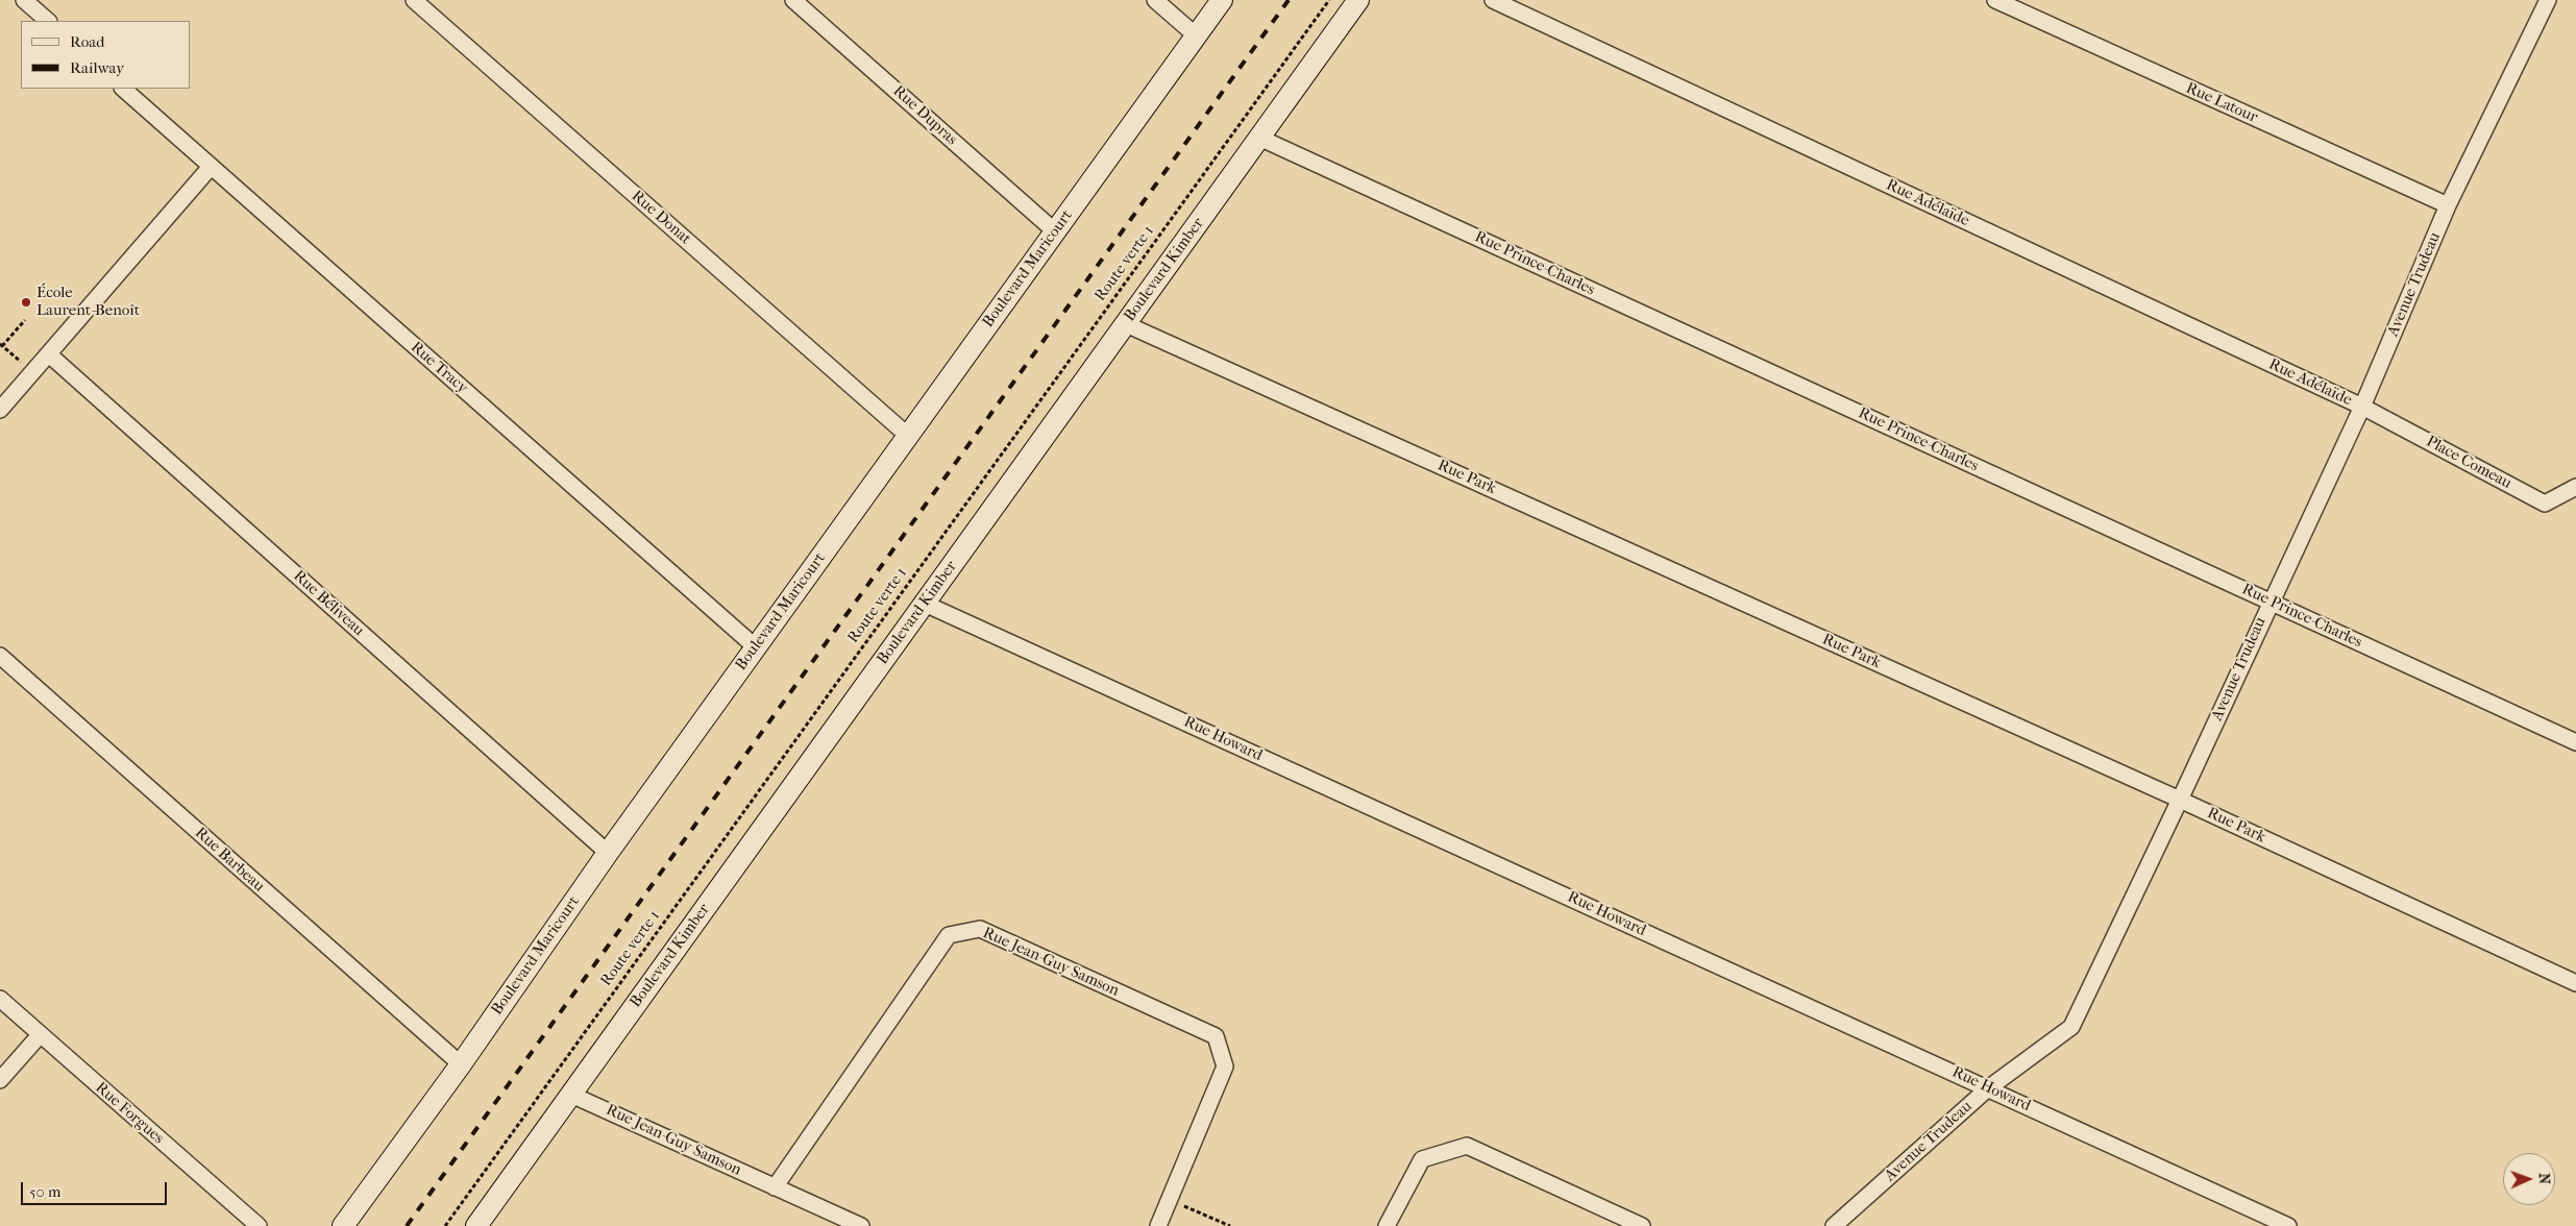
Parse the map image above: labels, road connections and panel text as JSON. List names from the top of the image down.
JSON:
{
  "streets": {
    "street": [
      "Rue Latour",
      "Rue Dupras",
      "Rue Adélaïde",
      "Rue Donat",
      "Rue Prince-Charles",
      "Boulevard Maricourt",
      "Boulevard Kimber",
      "Avenue Trudeau",
      "Rue Tracy",
      "Place Comeau",
      "Rue Park",
      "Rue Béliveau",
      "Rue Howard",
      "Rue Barbeau",
      "Rue Jean-Guy Samson",
      "Rue Forgues"
    ],
    "path": ["Route verte 1"]
  },
  "crossings": [
    ["Rue Latour", "Avenue Trudeau"],
    ["Rue Dupras", "Boulevard Maricourt"],
    ["Rue Adélaïde", "Avenue Trudeau"],
    ["Rue Adélaïde", "Place Comeau"],
    ["Rue Donat", "Boulevard Maricourt"],
    ["Rue Prince-Charles", "Boulevard Kimber"],
    ["Rue Prince-Charles", "Avenue Trudeau"],
    ["Boulevard Maricourt", "Rue Tracy"],
    ["Boulevard Maricourt", "Rue Béliveau"],
    ["Boulevard Maricourt", "Rue Barbeau"],
    ["Boulevard Kimber", "Rue Park"],
    ["Boulevard Kimber", "Rue Howard"],
    ["Boulevard Kimber", "Rue Jean-Guy Samson"],
    ["Avenue Trudeau", "Place Comeau"],
    ["Avenue Trudeau", "Rue Park"],
    ["Avenue Trudeau", "Rue Howard"]
  ],
  "places": ["École Laurent-Benoît"],
  "legend": ["Road", "Railway"],
  "scale_bar": "50 m",
  "north": "right"
}
